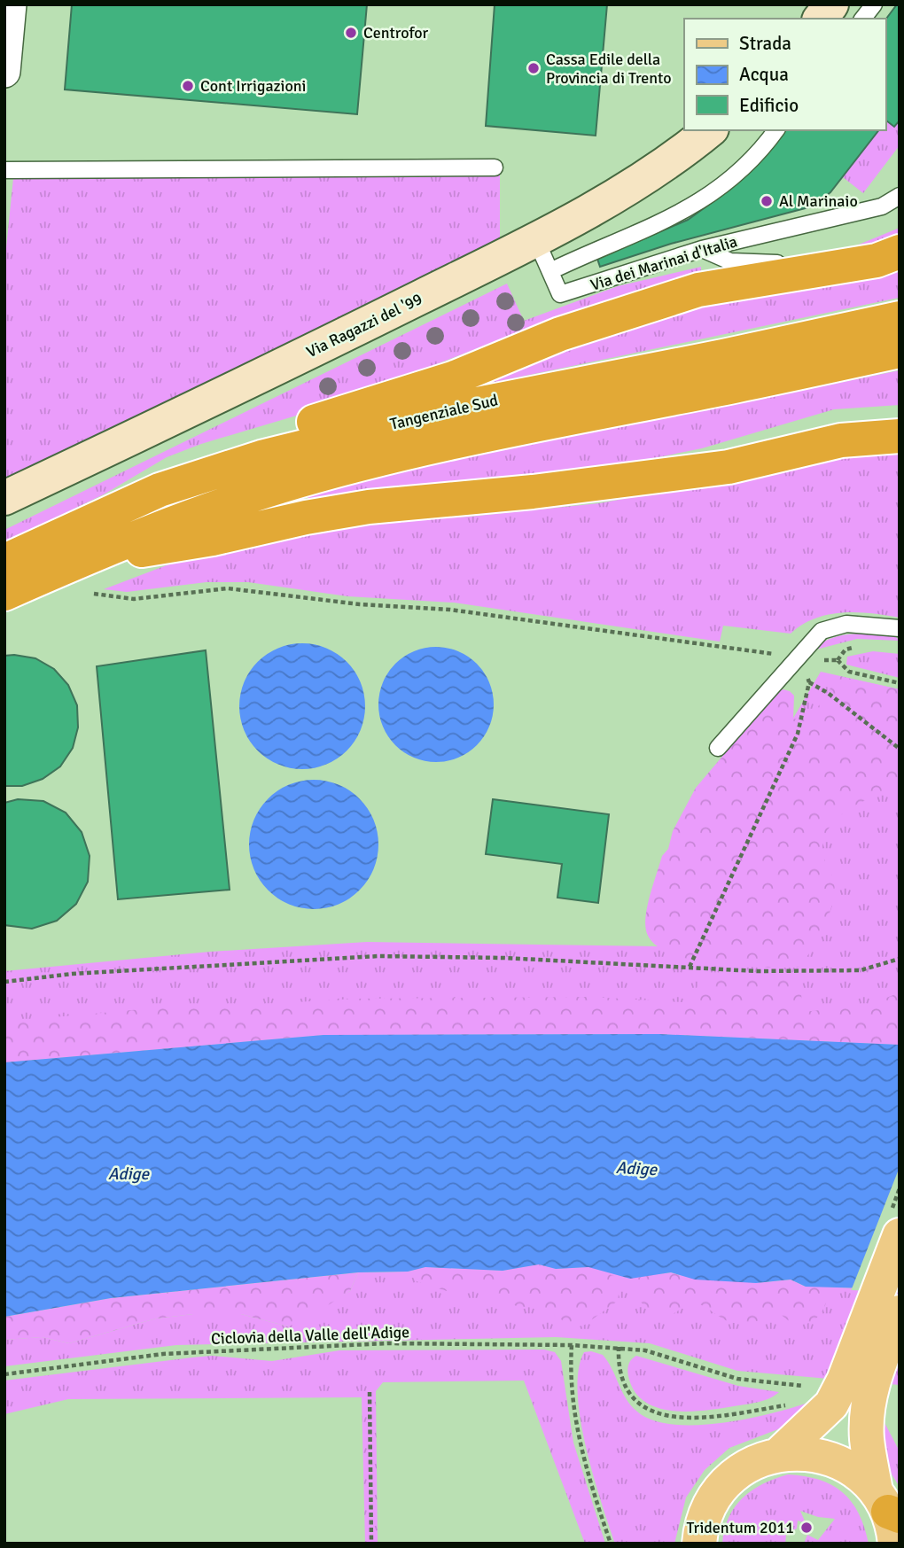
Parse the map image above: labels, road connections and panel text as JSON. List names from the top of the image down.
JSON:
{
  "streets": {
    "highway": ["Tangenziale Sud"],
    "street": ["Via Ragazzi del '99"],
    "lane": ["Via dei Marinai d'Italia"],
    "path": ["Ciclovia della Valle dell'Adige"]
  },
  "crossings": [
    ["Via dei Marinai d'Italia", "Via Ragazzi del '99"]
  ],
  "water": ["Adige"],
  "places": [
    "Centrofor",
    "Cassa Edile della Provincia di Trento",
    "Cont Irrigazioni",
    "Al Marinaio",
    "Tridentum 2011"
  ],
  "legend": ["Strada", "Acqua", "Edificio"]
}
